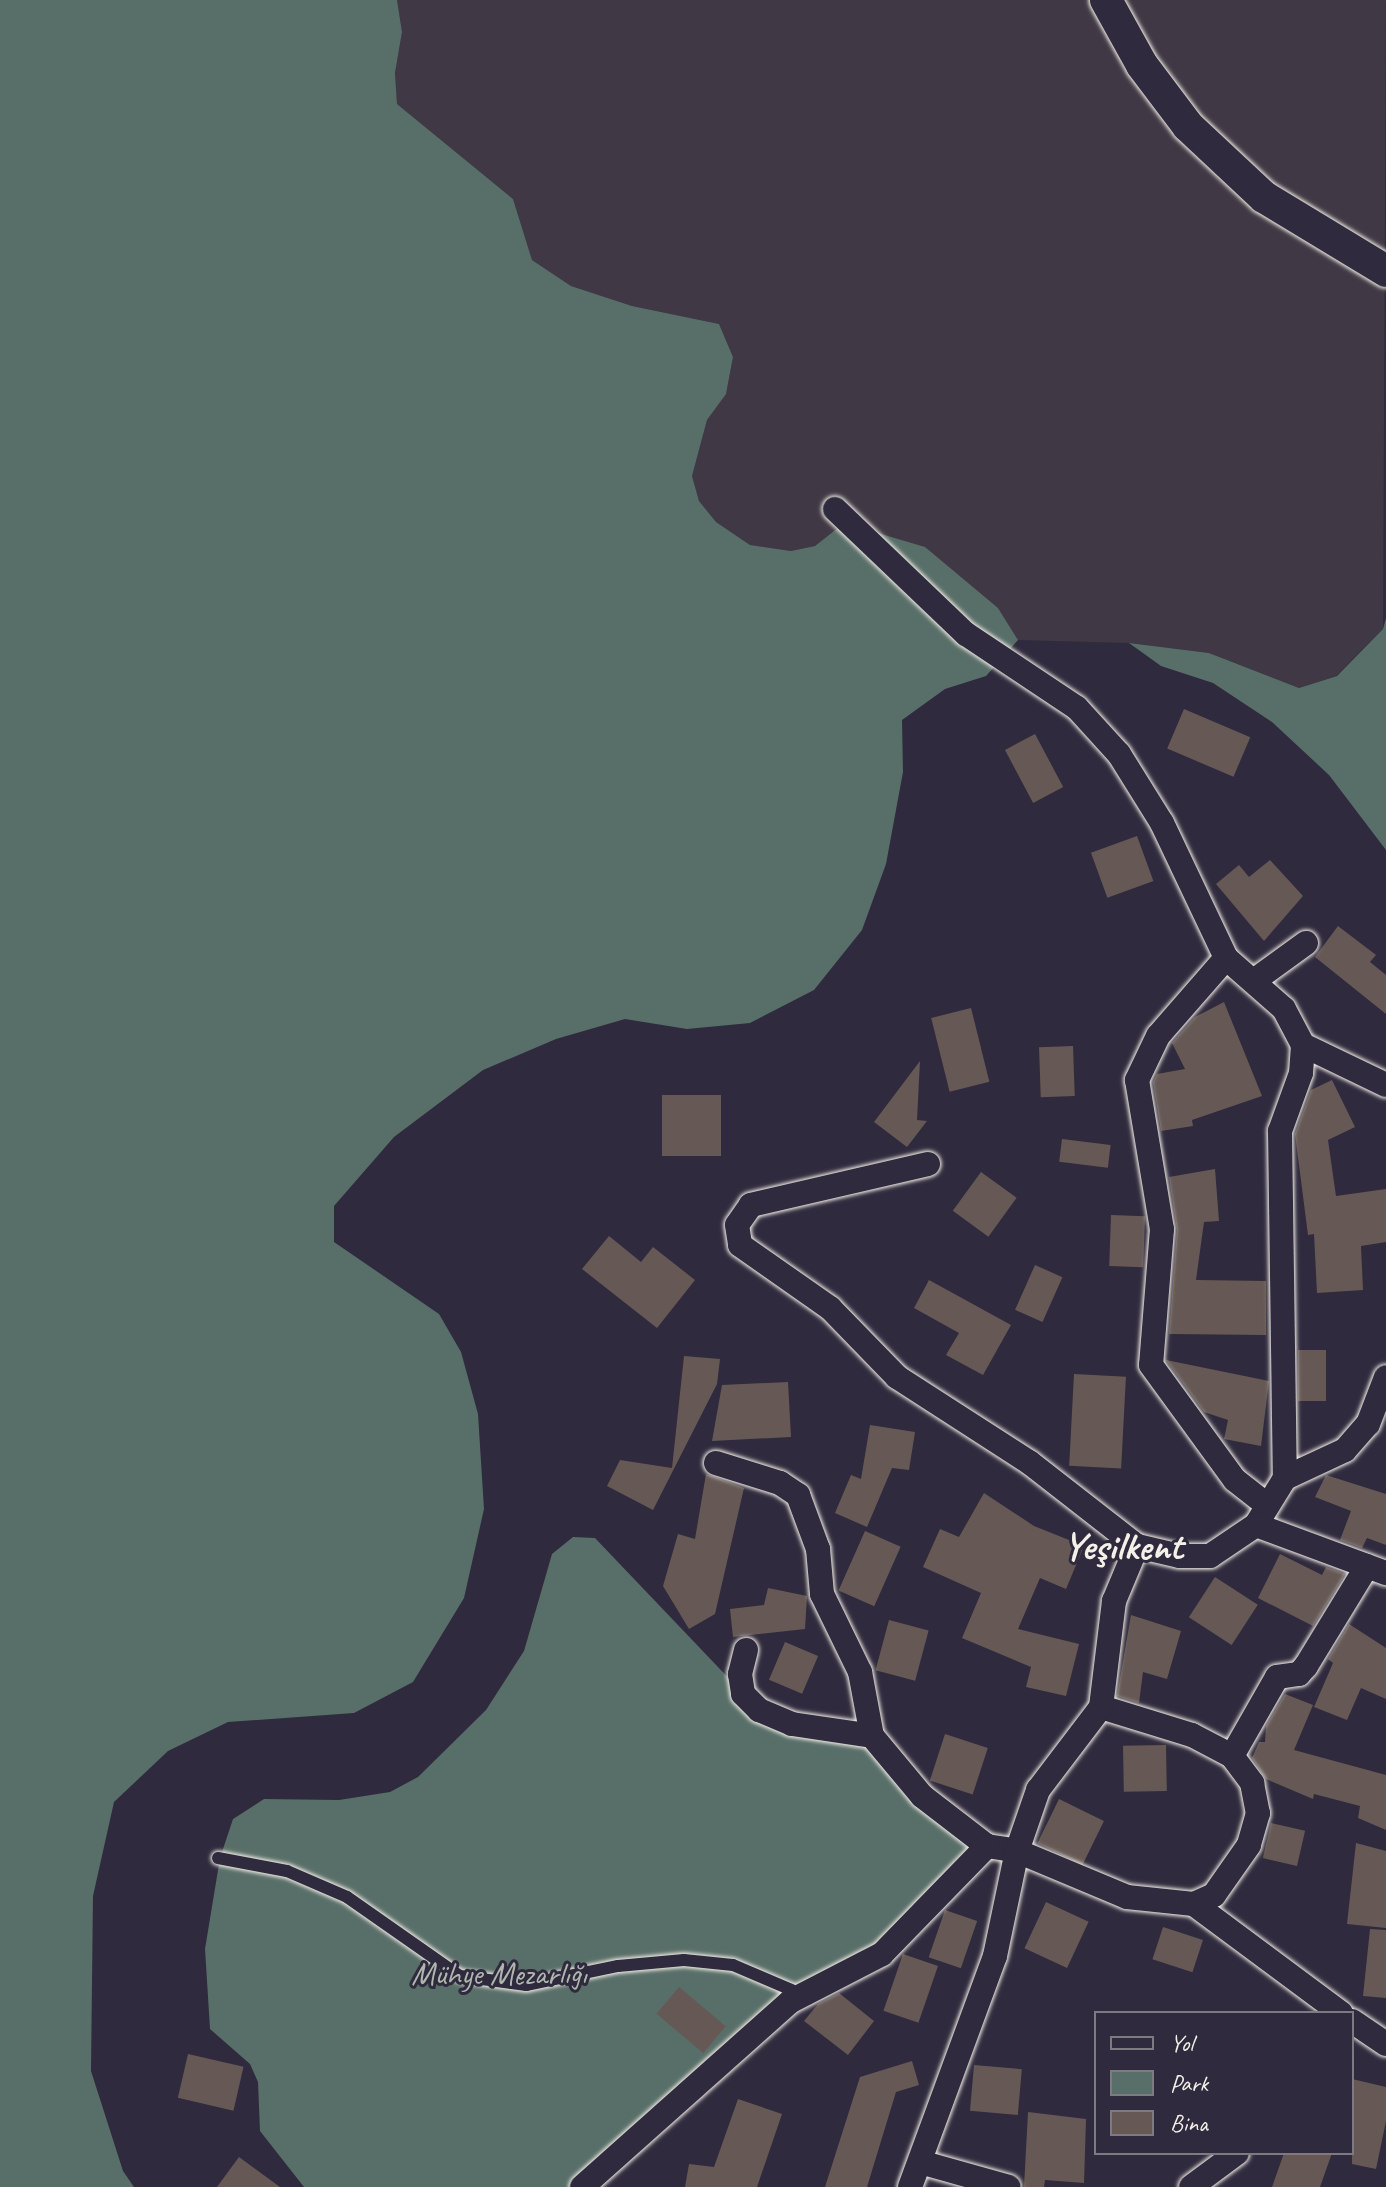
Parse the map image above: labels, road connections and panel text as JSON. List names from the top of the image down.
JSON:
{
  "districts": ["Yeşilkent"],
  "parks": ["Mühye Mezarlığı"],
  "legend": ["Yol", "Park", "Bina"]
}
